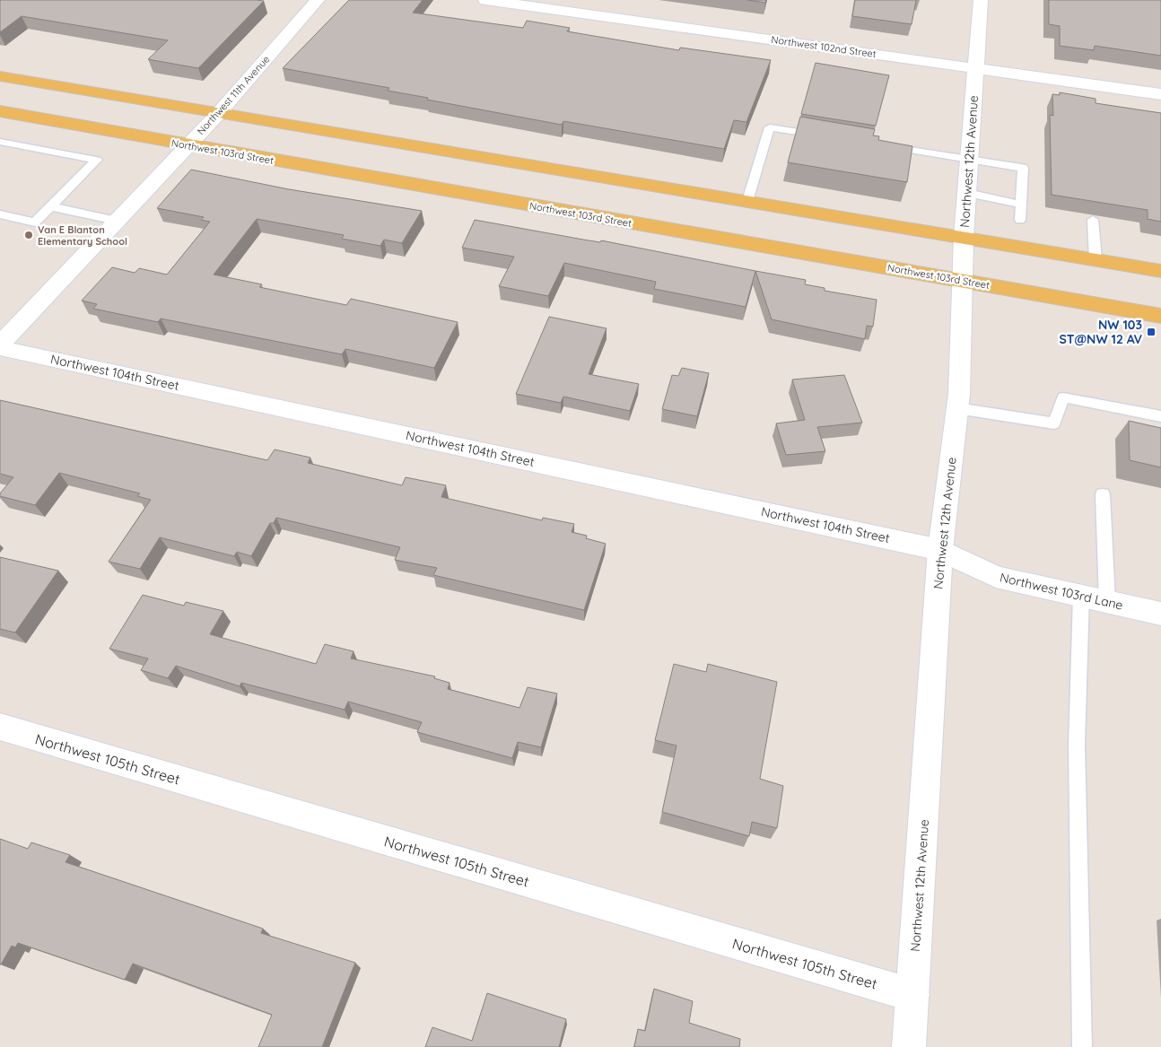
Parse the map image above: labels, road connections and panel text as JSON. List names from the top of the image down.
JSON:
{
  "streets": {
    "main road": ["Northwest 103rd Street"],
    "street": [
      "Northwest 102nd Street",
      "Northwest 11th Avenue",
      "Northwest 12th Avenue",
      "Northwest 104th Street",
      "Northwest 103rd Lane",
      "Northwest 105th Street"
    ]
  },
  "crossings": [
    ["Northwest 102nd Street", "Northwest 12th Avenue"],
    ["Northwest 11th Avenue", "Northwest 103rd Street"],
    ["Northwest 11th Avenue", "Northwest 104th Street"],
    ["Northwest 103rd Street", "Northwest 12th Avenue"],
    ["Northwest 12th Avenue", "Northwest 104th Street"],
    ["Northwest 12th Avenue", "Northwest 103rd Lane"],
    ["Northwest 12th Avenue", "Northwest 105th Street"],
    ["Northwest 104th Street", "Northwest 103rd Lane"]
  ],
  "places": {
    "other": ["Van E Blanton Elementary School"],
    "transit": ["NW 103 ST@NW 12 AV"]
  }
}
